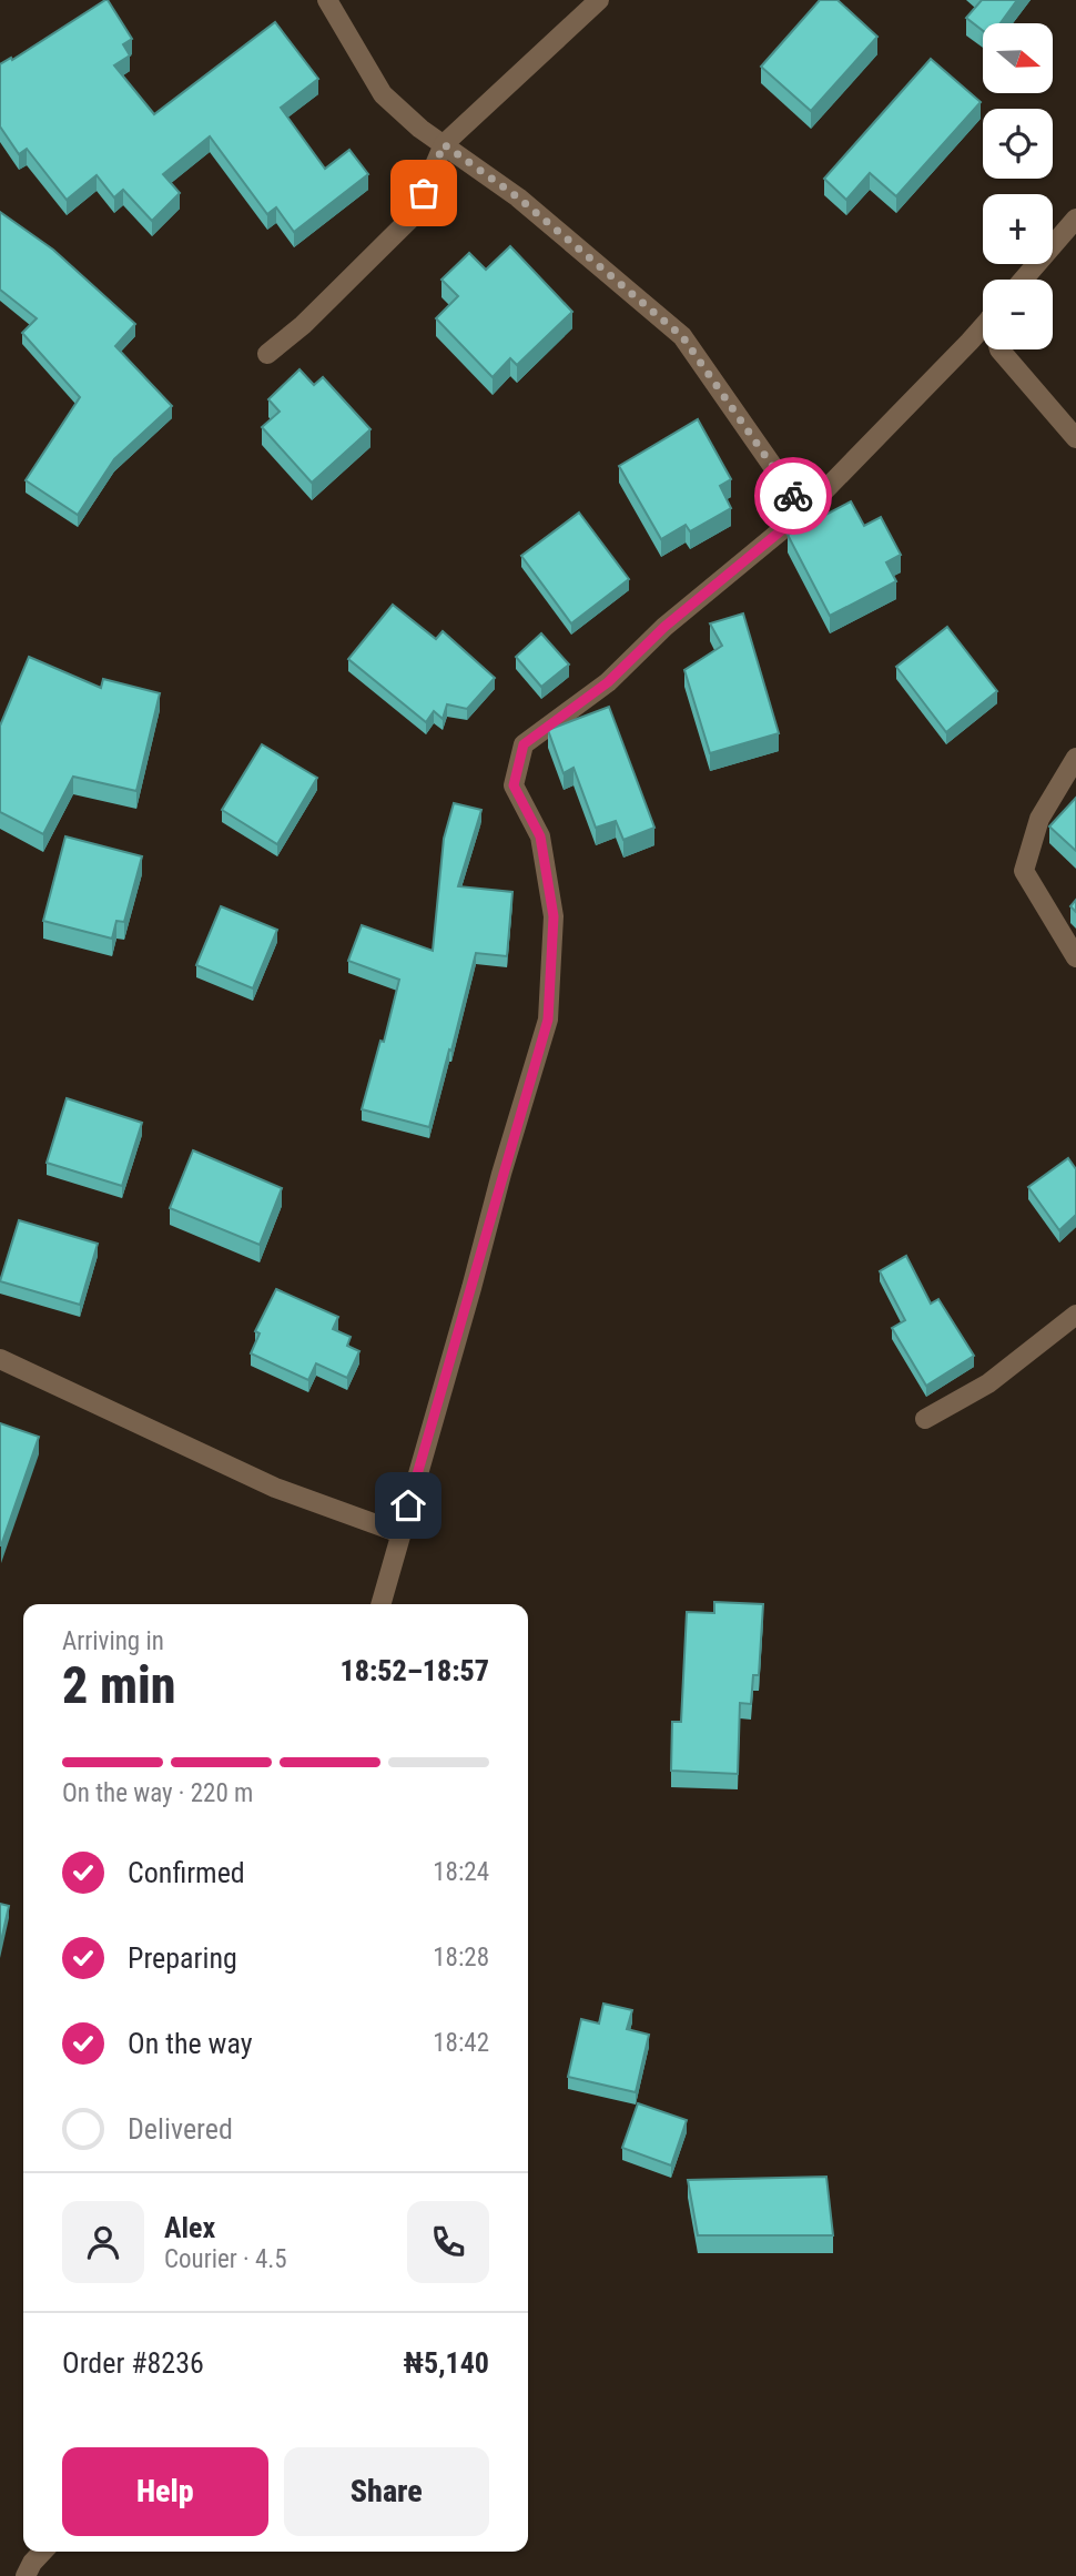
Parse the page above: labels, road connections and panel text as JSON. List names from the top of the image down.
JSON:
{
  "north": "right",
  "page": {
    "map_buttons": ["+", "−"],
    "heading": ["2 min", "Arriving in", "18:52–18:57"],
    "panel": [
      "Alex",
      "Courier · 4.5",
      "Order #8236",
      "₦5,140"
    ],
    "bar": "On the way · 220 m",
    "list": [
      ["Confirmed", "18:24"],
      ["Preparing", "18:28"],
      ["On the way", "18:42"],
      "Delivered"
    ],
    "buttons": ["Help", "Share"]
  }
}
